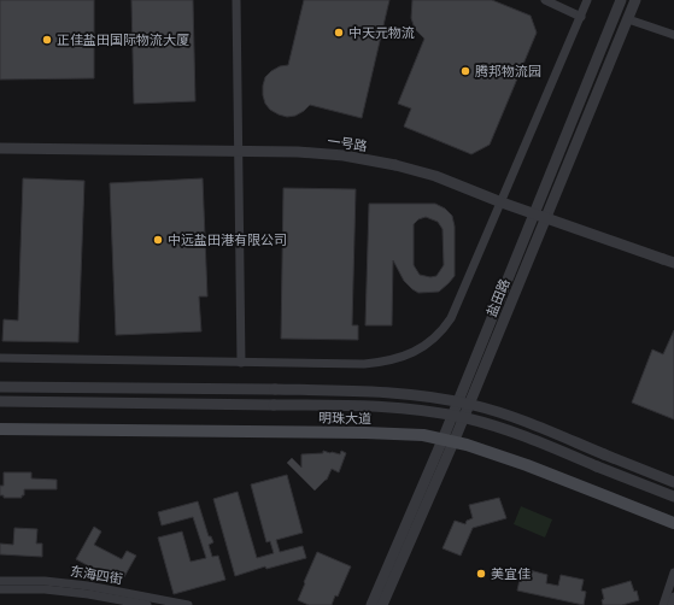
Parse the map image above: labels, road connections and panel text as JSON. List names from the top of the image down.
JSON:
{
  "streets": {
    "main road": ["明珠大道"],
    "street": ["一号路", "盐田路", "东海四街"]
  },
  "crossings": [
    ["盐田路", "明珠大道"]
  ],
  "places": [
    "中天元物流",
    "正佳盐田国际物流大厦",
    "腾邦物流园",
    "中远盐田港有限公司",
    "美宜佳"
  ]
}
